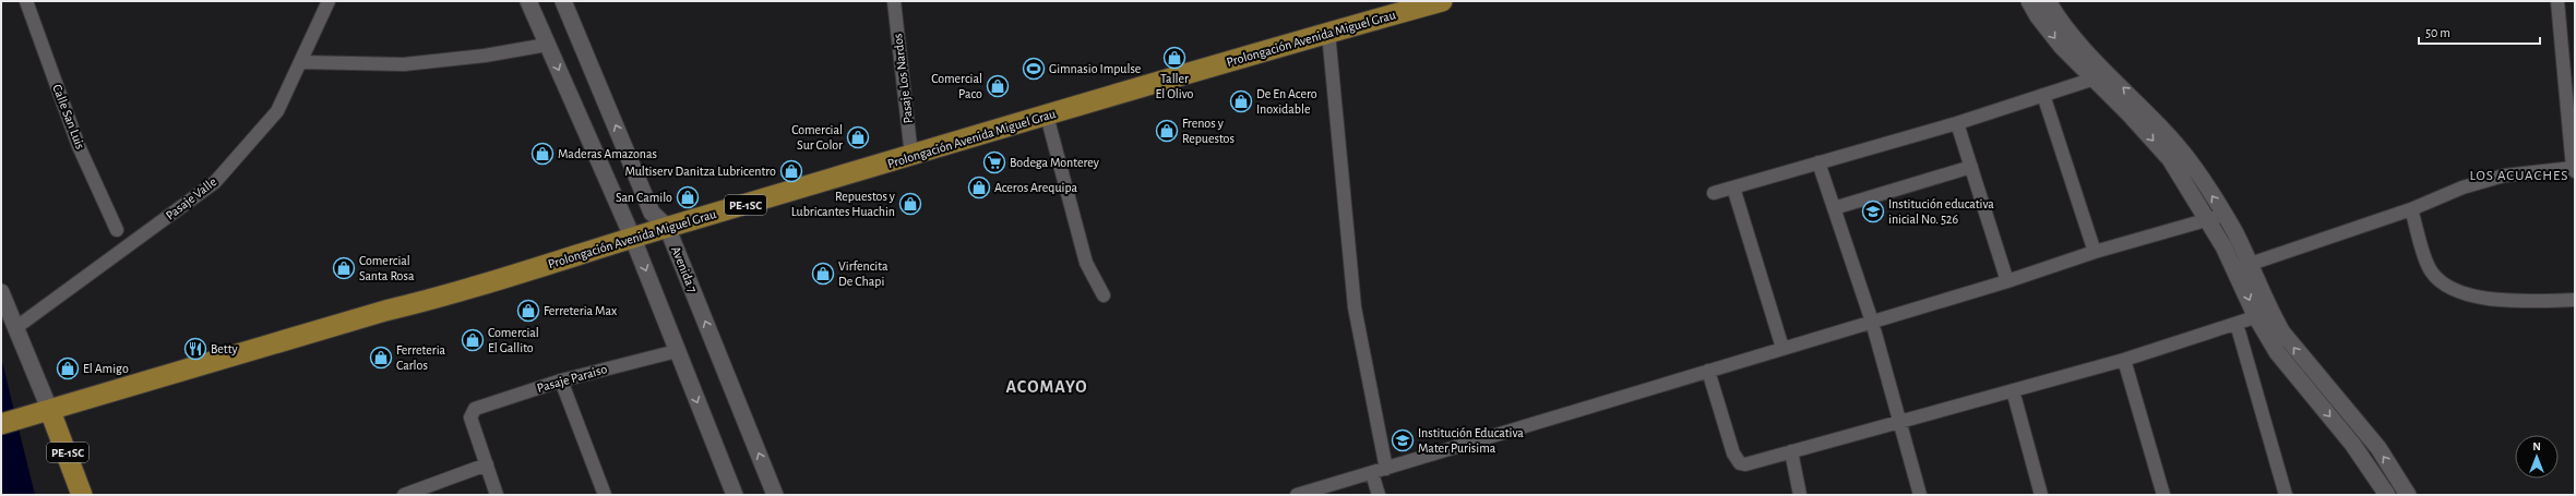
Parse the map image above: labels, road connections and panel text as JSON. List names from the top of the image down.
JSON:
{
  "streets": {
    "main road": ["Prolongación Avenida Miguel Grau", "PE-1SC"],
    "street": [
      "Pasaje Los Nardos",
      "Calle San Luis",
      "Pasaje Valle",
      "Avenida 7",
      "Pasaje Paraiso"
    ]
  },
  "crossings": [
    ["Prolongación Avenida Miguel Grau", "Pasaje Los Nardos"],
    ["Prolongación Avenida Miguel Grau", "PE-1SC"],
    ["Prolongación Avenida Miguel Grau", "Avenida 7"]
  ],
  "districts": ["LOS ACUACHES", "ACOMAYO"],
  "places": {
    "shop": [
      "Taller El Olivo",
      "Comercial Paco",
      "De En Acero Inoxidable",
      "Frenos y Repuestos",
      "Comercial Sur Color",
      "Maderas Amazonas",
      "Multiserv Danitza Lubricentro",
      "Aceros Arequipa",
      "San Camilo",
      "Repuestos y Lubricantes Huachin",
      "Comercial Santa Rosa",
      "Virfencita De Chapi",
      "Ferreteria Max",
      "Comercial El Gallito",
      "Ferreteria Carlos",
      "El Amigo"
    ],
    "sports": ["Gimnasio Impulse"],
    "supermarket": ["Bodega Monterey"],
    "school or university": ["Institución educativa inicial No. 526", "Institución Educativa Mater Purisima"],
    "restaurant": ["Betty"]
  },
  "scale_bar": "50 m",
  "north": "top"
}
